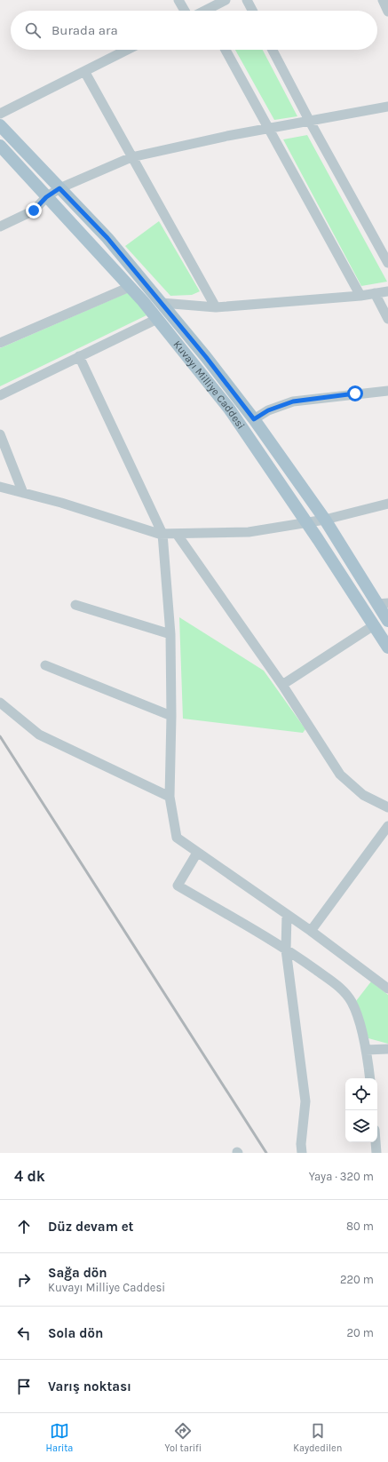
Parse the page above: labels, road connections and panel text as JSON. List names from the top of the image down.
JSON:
{
  "streets": {
    "main road": ["Kuvayı Milliye Caddesi"]
  },
  "page": {
    "search": "Burada ara",
    "heading": ["4 dk", "Yaya · 320 m"],
    "list": [
      ["Düz devam et", "80 m"],
      ["Sağa dön", "Kuvayı Milliye Caddesi", "220 m"],
      ["Sola dön", "20 m"],
      "Varış noktası"
    ],
    "nav": ["Harita", "Yol tarifi", "Kaydedilen"]
  }
}
